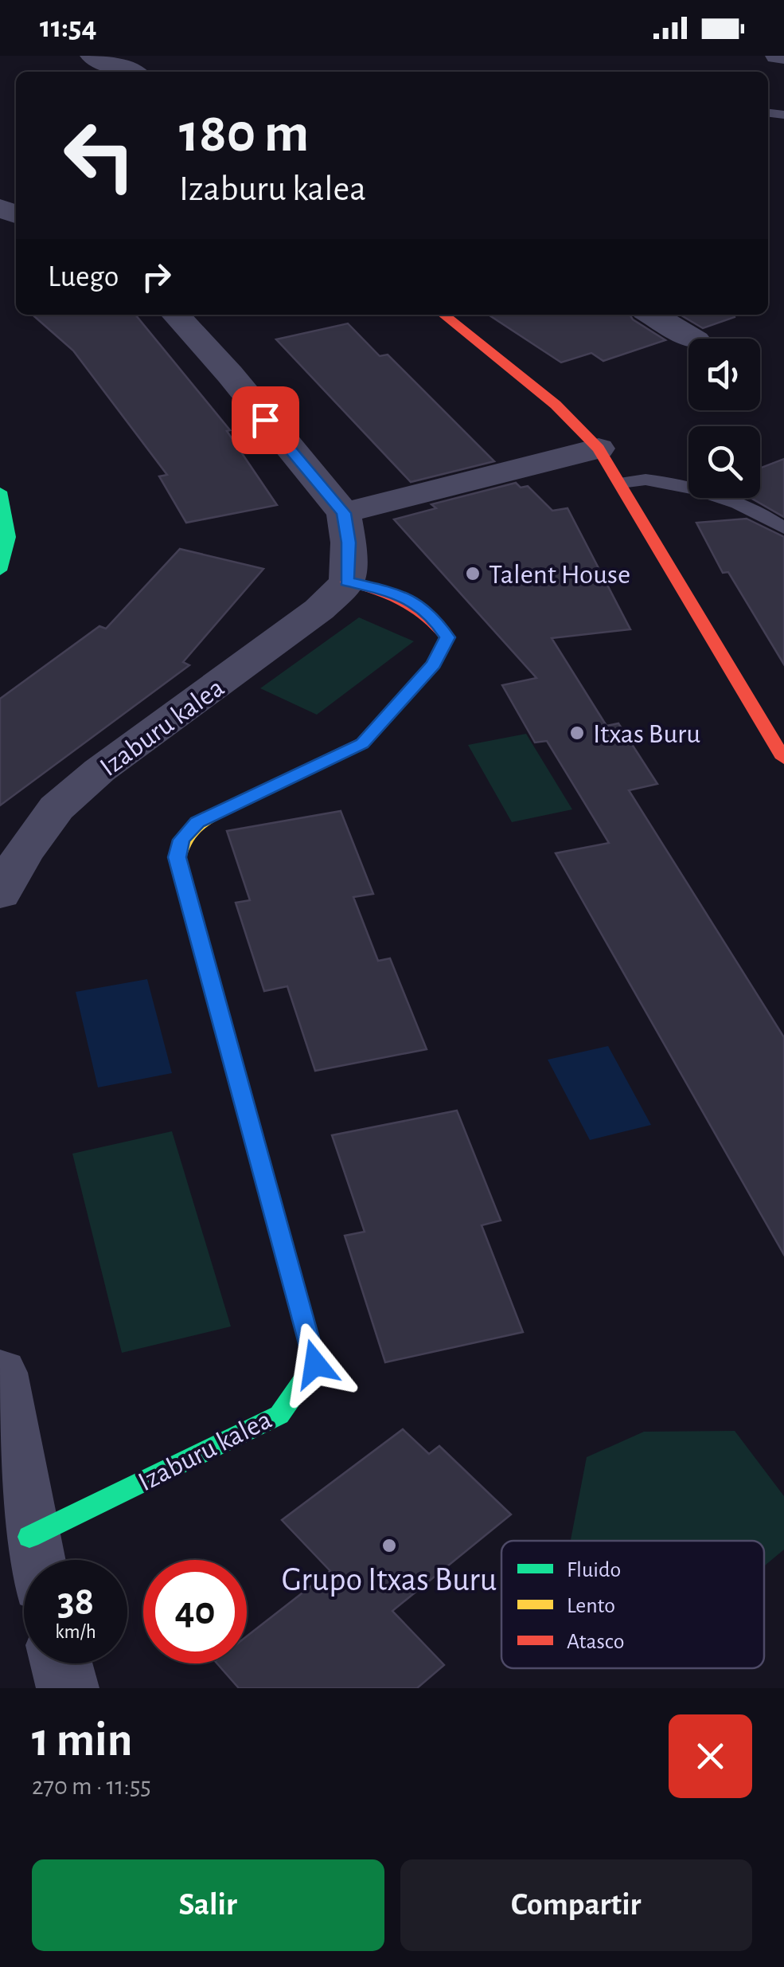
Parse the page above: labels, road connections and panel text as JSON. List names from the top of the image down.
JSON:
{
  "streets": {
    "street": ["Izaburu kalea"]
  },
  "places": ["Talent House", "Itxas Buru", "Grupo Itxas Buru"],
  "legend": ["Fluido", "Lento", "Atasco"],
  "page": {
    "status": "11:54",
    "turn": ["180 m", "Izaburu kalea"],
    "then": "Luego",
    "speed": "38 km/h",
    "limit": "40",
    "heading": ["1 min", "270 m · 11:55"],
    "buttons": ["Salir", "Compartir"]
  }
}
